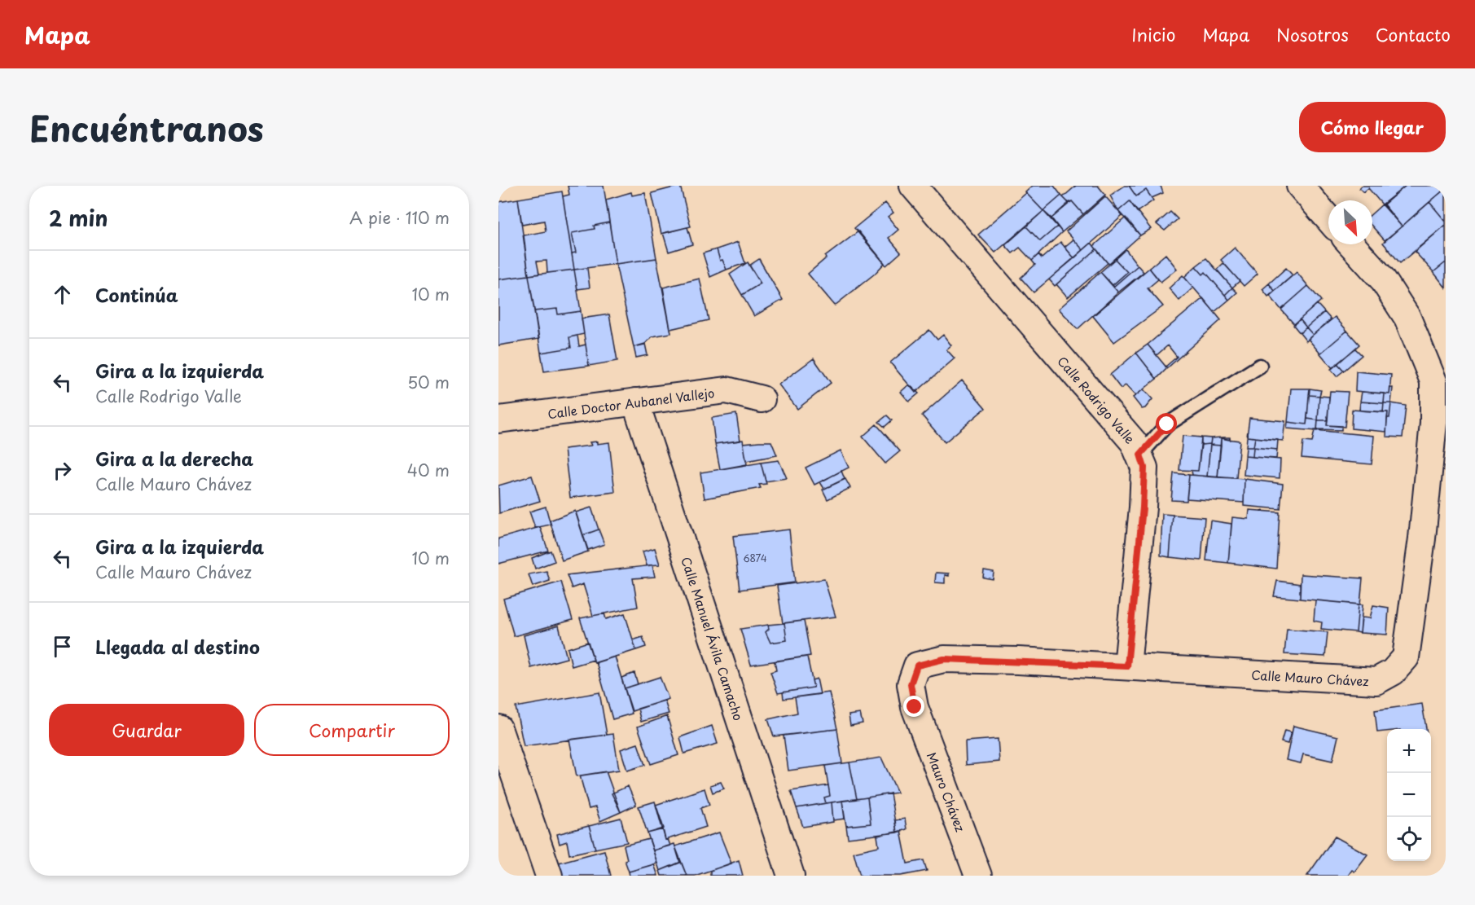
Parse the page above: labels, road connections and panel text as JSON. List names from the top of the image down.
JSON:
{
  "streets": {
    "street": [
      "Calle Rodrigo Valle",
      "Calle Doctor Aubanel Vallejo",
      "Calle Manuel Ávila Camacho",
      "Calle Mauro Chávez",
      "Mauro Chávez"
    ]
  },
  "crossings": [
    ["Calle Rodrigo Valle", "Calle Mauro Chávez"],
    ["Calle Doctor Aubanel Vallejo", "Calle Manuel Ávila Camacho"],
    ["Calle Mauro Chávez", "Mauro Chávez"]
  ],
  "house_numbers": ["6874"],
  "north": "bottom right",
  "page": {
    "header": "Mapa",
    "nav": [
      "Inicio",
      "Mapa",
      "Nosotros",
      "Contacto"
    ],
    "title": "Encuéntranos",
    "buttons": [
      "Cómo llegar",
      ["Guardar", "Compartir"]
    ],
    "heading": ["2 min", "A pie · 110 m"],
    "list": [
      ["Continúa", "10 m"],
      ["Gira a la izquierda", "Calle Rodrigo Valle", "50 m"],
      ["Gira a la derecha", "Calle Mauro Chávez", "40 m"],
      ["Gira a la izquierda", "Calle Mauro Chávez", "10 m"],
      "Llegada al destino"
    ],
    "map_buttons": ["+", "−"]
  }
}
